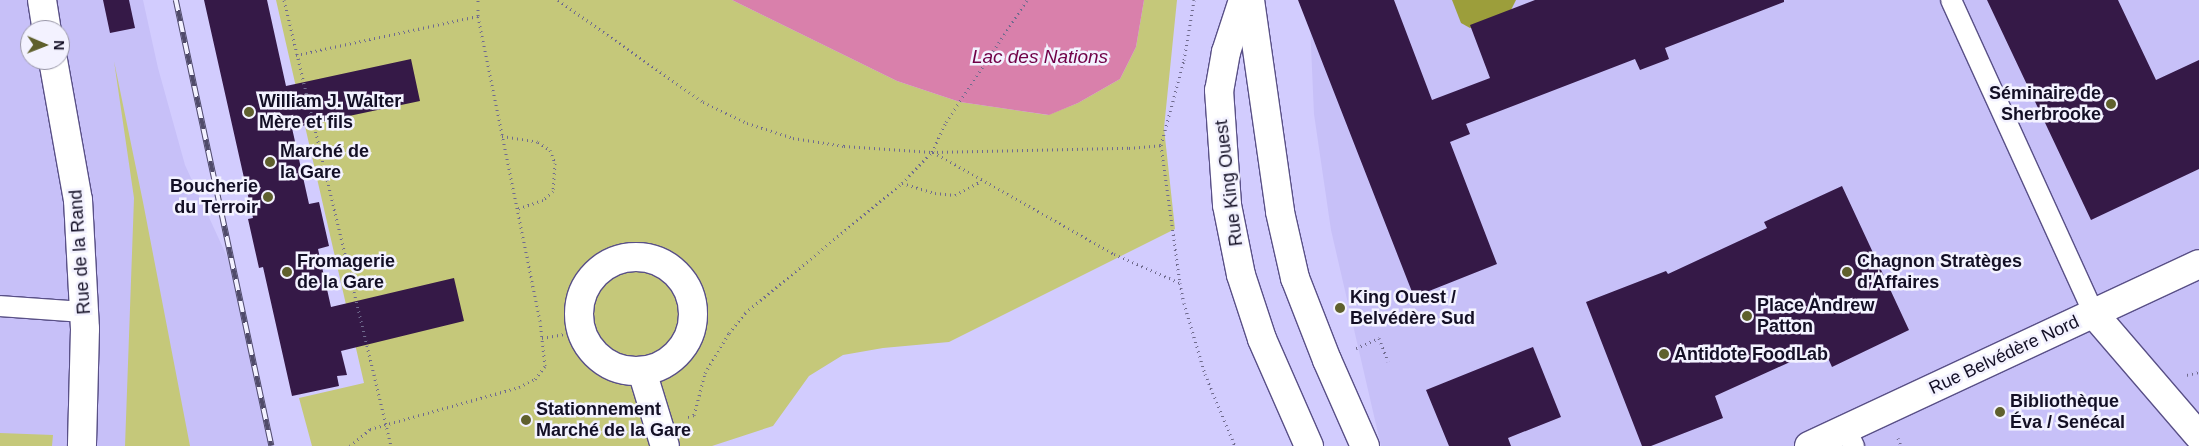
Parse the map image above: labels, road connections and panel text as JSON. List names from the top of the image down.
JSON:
{
  "streets": {
    "main road": ["Rue King Ouest", "Rue de la Rand", "Rue Belvédère Nord"]
  },
  "water": ["Lac des Nations"],
  "places": [
    "Séminaire de Sherbrooke",
    "William J. Walter Mère et fils",
    "Marché de la Gare",
    "Boucherie du Terroir",
    "Fromagerie de la Gare",
    "Chagnon Stratèges d'Affaires",
    "King Ouest / Belvédère Sud",
    "Place Andrew Patton",
    "Antidote FoodLab",
    "Bibliothèque Éva / Senécal",
    "Stationnement Marché de la Gare"
  ],
  "north": "right"
}
